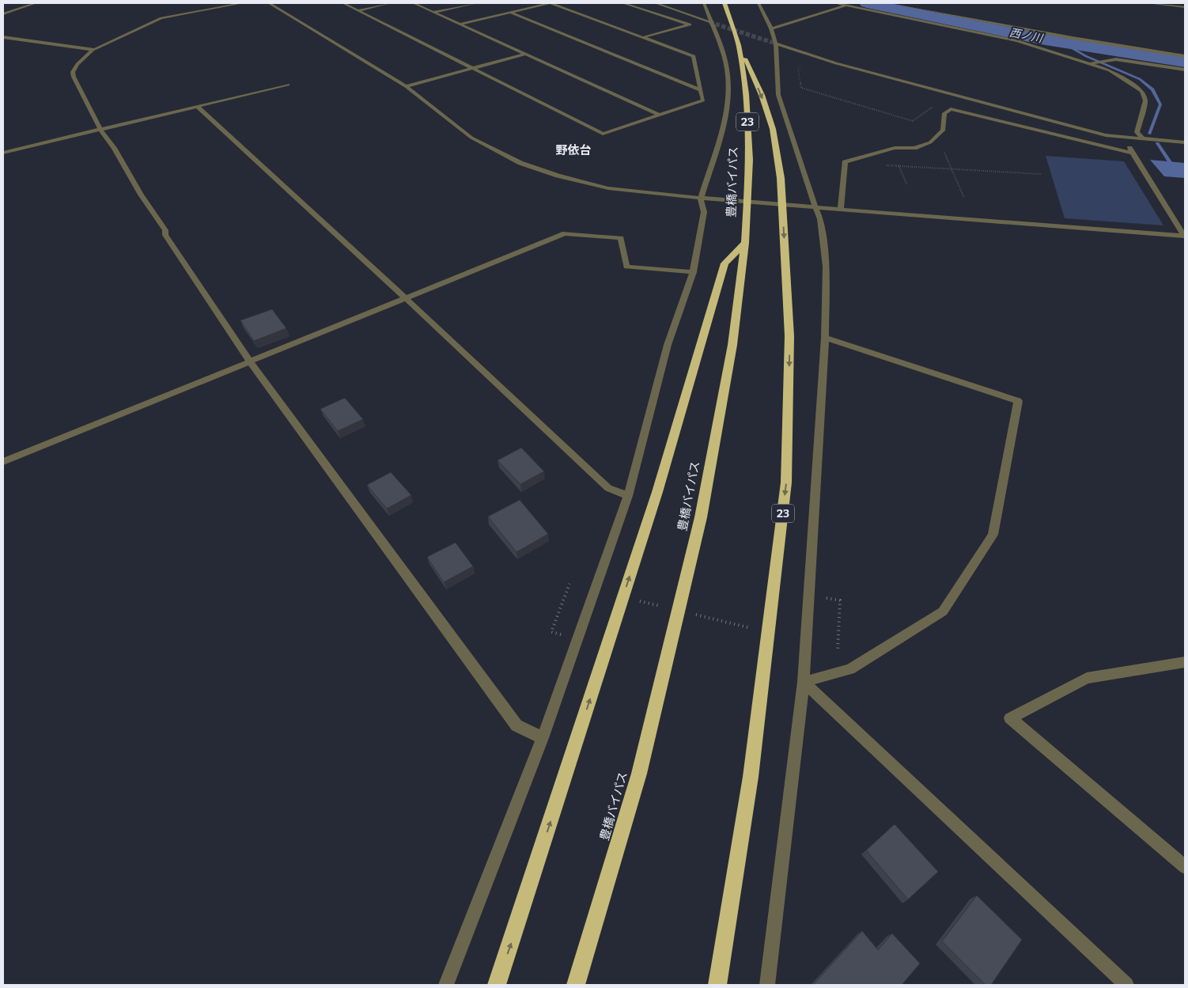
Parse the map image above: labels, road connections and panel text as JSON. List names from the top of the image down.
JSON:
{
  "streets": {
    "highway": ["23", "豊橋バイパス"]
  },
  "crossings": [
    ["23", "豊橋バイパス"]
  ],
  "districts": ["野依台"],
  "water": ["西ノ川"]
}
